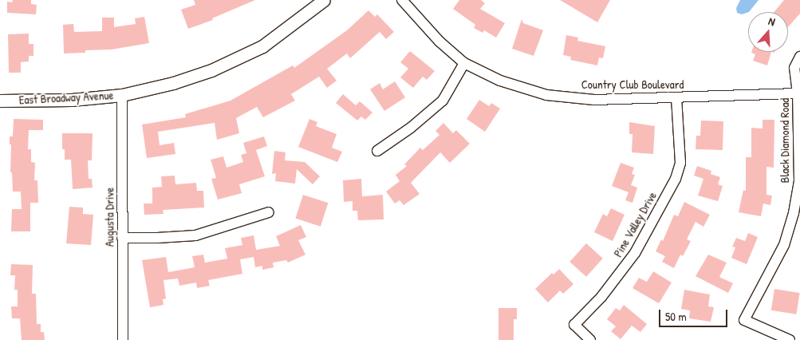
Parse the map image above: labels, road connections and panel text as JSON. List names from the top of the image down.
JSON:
{
  "streets": {
    "street": [
      "Country Club Boulevard",
      "East Broadway Avenue",
      "Black Diamond Road",
      "Augusta Drive",
      "Pine Valley Drive"
    ]
  },
  "crossings": [
    ["Country Club Boulevard", "Black Diamond Road"],
    ["Country Club Boulevard", "Pine Valley Drive"],
    ["East Broadway Avenue", "Augusta Drive"]
  ],
  "scale_bar": "50 m",
  "north": "top"
}
